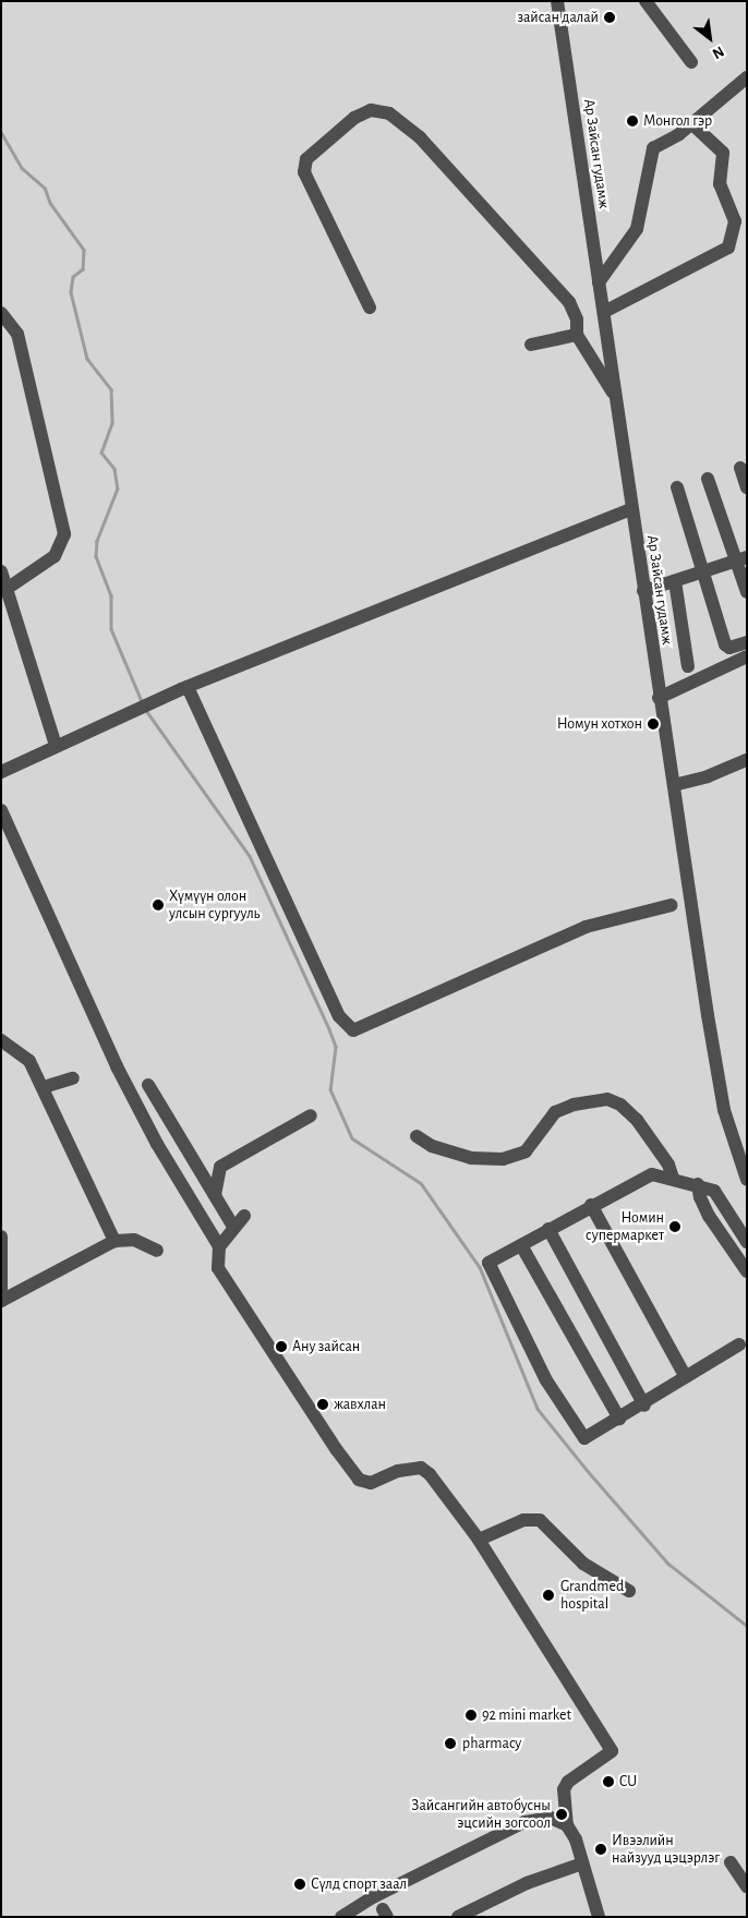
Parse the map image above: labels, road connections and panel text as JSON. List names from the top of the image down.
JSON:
{
  "streets": {
    "street": ["Ар Зайсан гудамж"]
  },
  "places": [
    "зайсан далай",
    "Монгол гэр",
    "Номун хотхон",
    "Хүмүүн олон улсын сургууль",
    "Номин супермаркет",
    "Ану зайсан",
    "жавхлан",
    "Grandmed hospital",
    "92 mini market",
    "pharmacy",
    "CU",
    "Зайсангийн автобусны эцсийн зогсоол",
    "Ивээлийн найзууд цэцэрлэг",
    "Сүлд спорт заал"
  ],
  "north": "bottom right"
}
